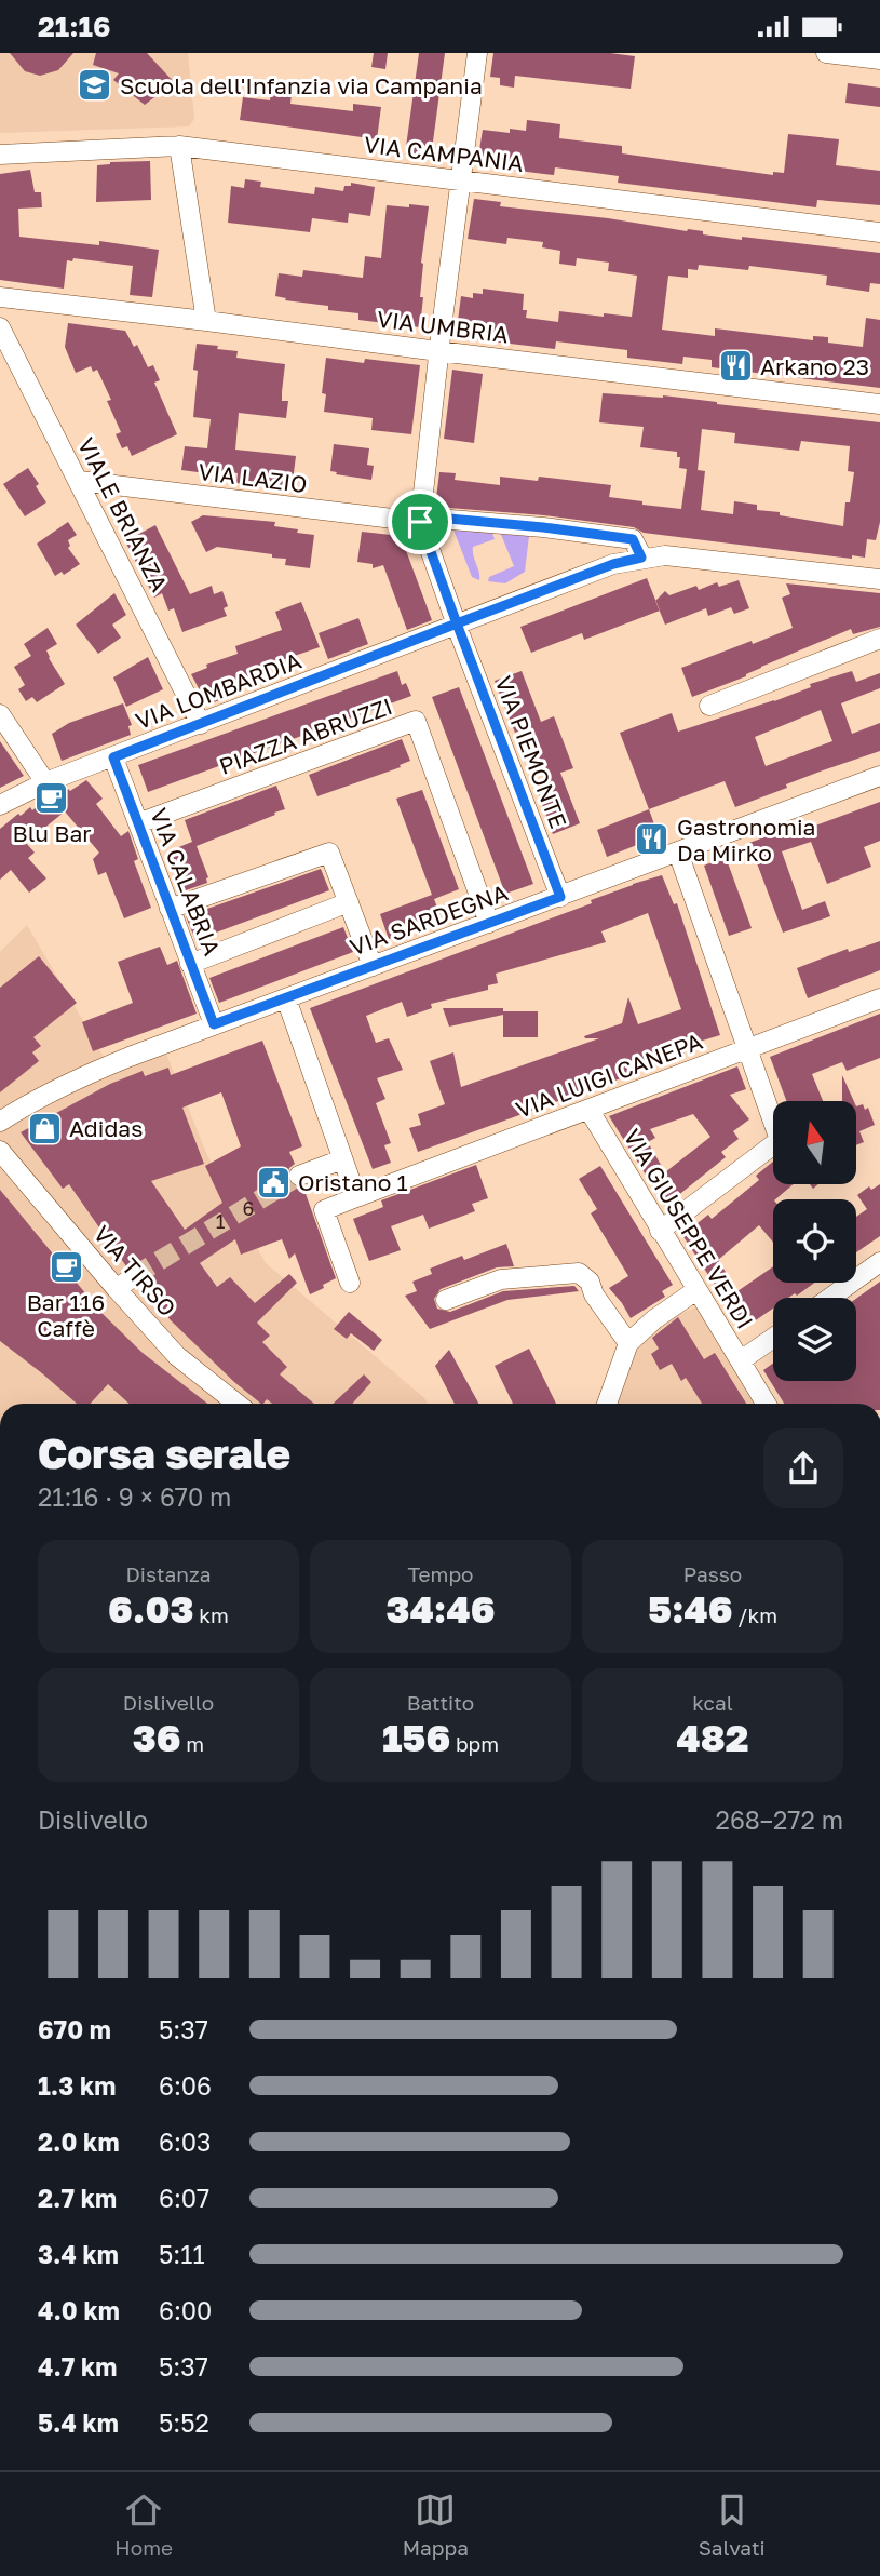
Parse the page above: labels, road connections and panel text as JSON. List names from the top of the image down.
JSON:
{
  "streets": {
    "street": [
      "VIA CAMPANIA",
      "VIA UMBRIA",
      "VIA LAZIO",
      "VIALE BRIANZA",
      "VIA LOMBARDIA",
      "PIAZZA ABRUZZI",
      "VIA PIEMONTE",
      "VIA CALABRIA",
      "VIA SARDEGNA",
      "VIA LUIGI CANEPA",
      "VIA GIUSEPPE VERDI",
      "VIA TIRSO"
    ]
  },
  "crossings": [
    ["VIA LAZIO", "VIALE BRIANZA"],
    ["VIA LAZIO", "VIA LOMBARDIA"],
    ["VIA LAZIO", "VIA PIEMONTE"],
    ["VIALE BRIANZA", "VIA LOMBARDIA"],
    ["VIA LOMBARDIA", "VIA PIEMONTE"],
    ["VIA LOMBARDIA", "VIA CALABRIA"],
    ["PIAZZA ABRUZZI", "VIA CALABRIA"],
    ["PIAZZA ABRUZZI", "VIA SARDEGNA"],
    ["VIA PIEMONTE", "VIA SARDEGNA"],
    ["VIA CALABRIA", "VIA SARDEGNA"],
    ["VIA LUIGI CANEPA", "VIA GIUSEPPE VERDI"]
  ],
  "places": {
    "school or university": ["Scuola dell'Infanzia via Campania"],
    "restaurant": ["Arkano 23", "Gastronomia Da Mirko"],
    "cafe": ["Blu Bar", "Bar 116 Caffè"],
    "shop": ["Adidas"],
    "public building": ["Oristano 1"]
  },
  "house_numbers": ["6", "1"],
  "north": "top",
  "page": {
    "status": "21:16",
    "heading": ["Corsa serale", "21:16 · 9 × 670 m"],
    "stats": [
      ["Distanza", "6.03 km"],
      ["Tempo", "34:46"],
      ["Passo", "5:46 /km"],
      ["Dislivello", "36 m"],
      ["Battito", "156 bpm"],
      ["kcal", "482"]
    ],
    "chart": ["Dislivello", "268–272 m"],
    "list": [
      {
        "name": "670 m",
        "note": "5:37"
      },
      {
        "name": "1.3 km",
        "note": "6:06"
      },
      {
        "name": "2.0 km",
        "note": "6:03"
      },
      {
        "name": "2.7 km",
        "note": "6:07"
      },
      {
        "name": "3.4 km",
        "note": "5:11"
      },
      {
        "name": "4.0 km",
        "note": "6:00"
      },
      {
        "name": "4.7 km",
        "note": "5:37"
      },
      {
        "name": "5.4 km",
        "note": "5:52"
      }
    ],
    "tabs": ["Home", "Mappa", "Salvati"]
  }
}
